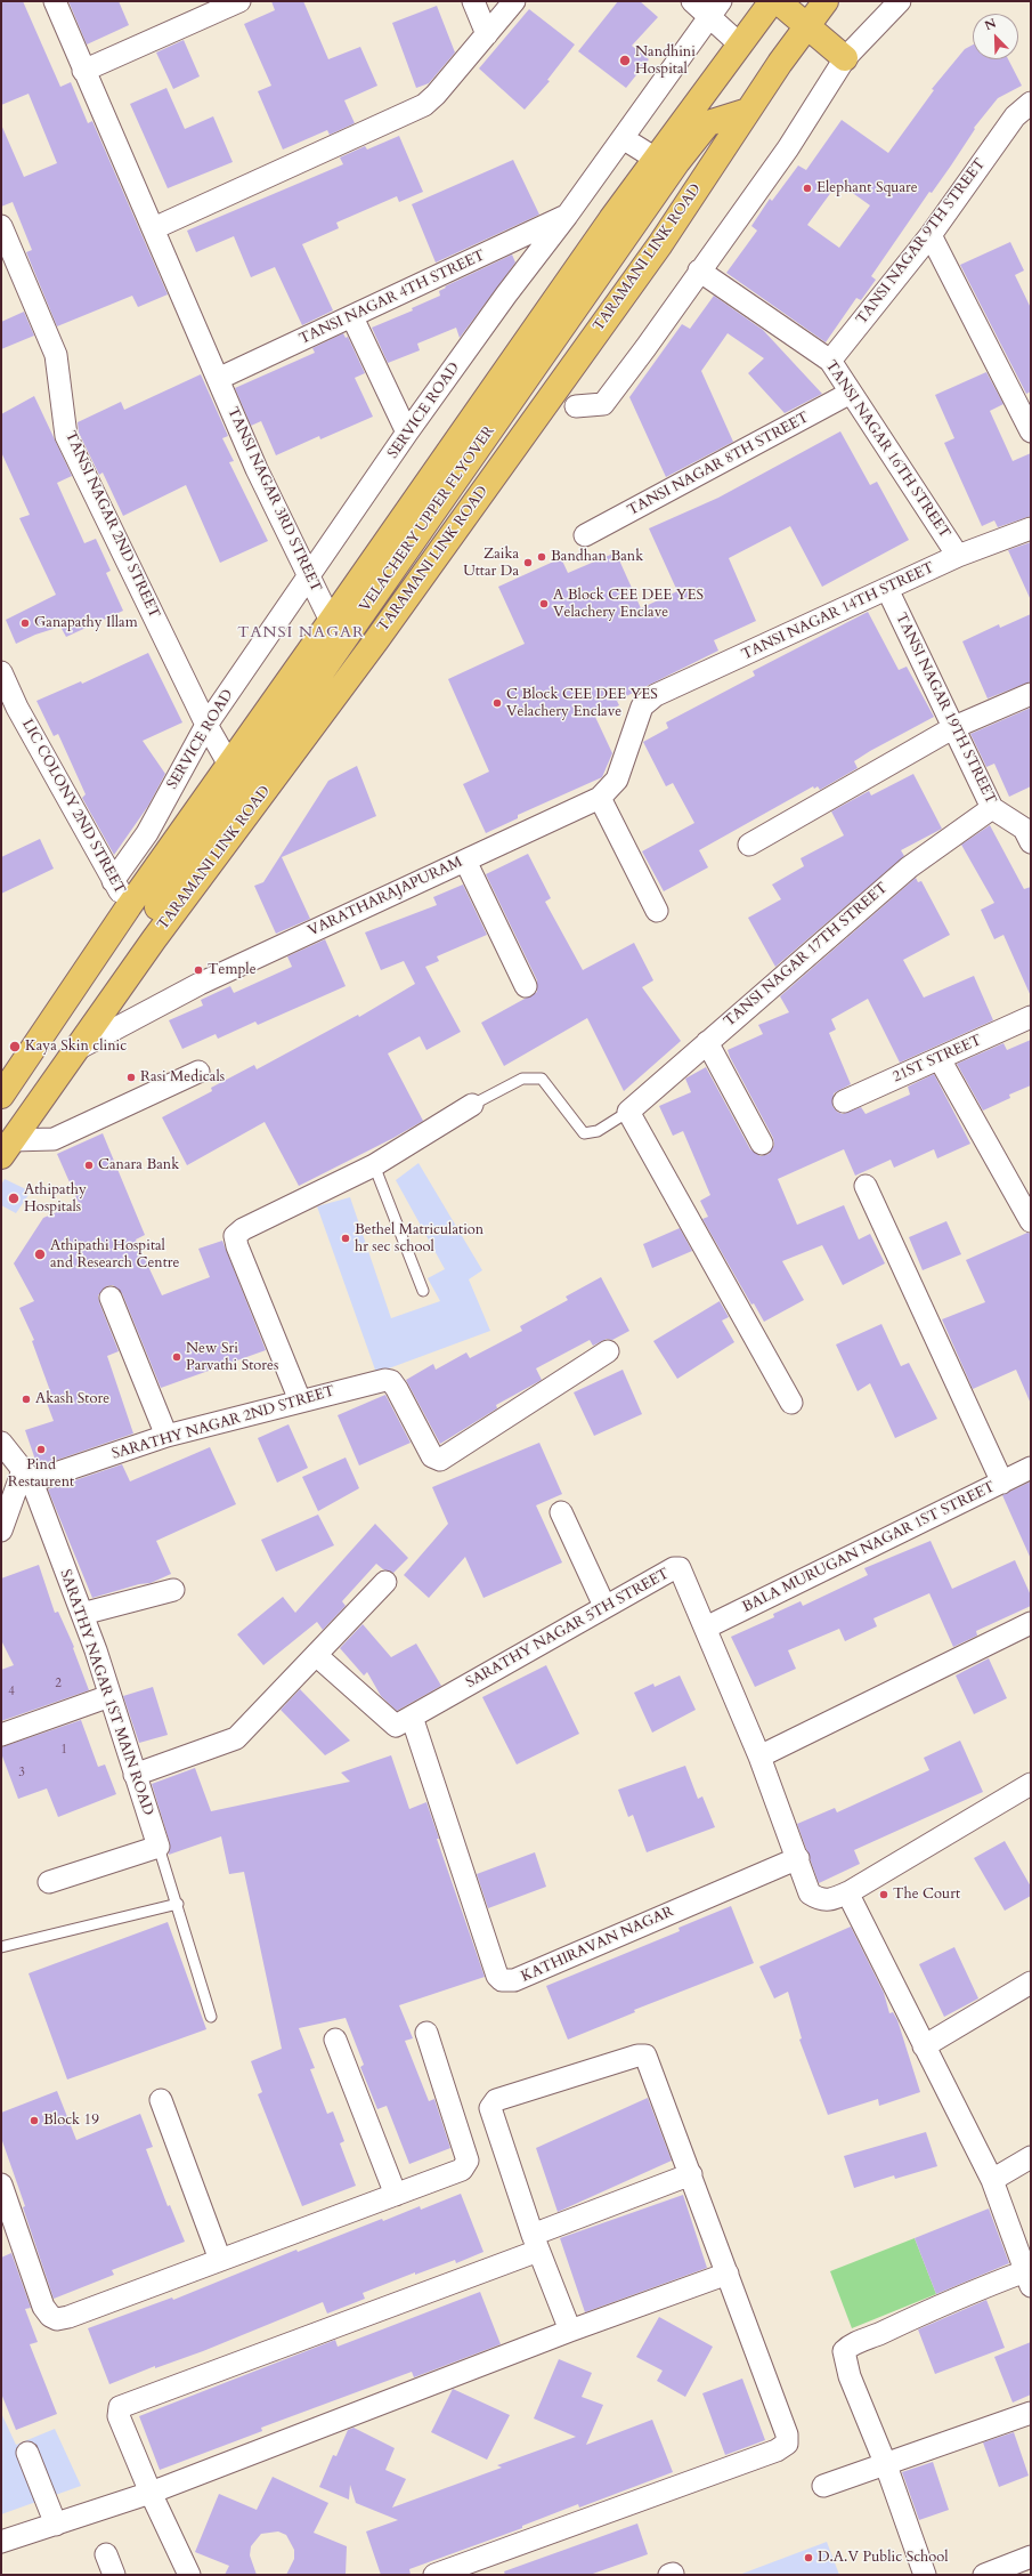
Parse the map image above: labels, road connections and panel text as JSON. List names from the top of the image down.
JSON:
{
  "streets": {
    "main road": ["TARAMANI LINK ROAD", "VELACHERY UPPER FLYOVER"],
    "street": [
      "TANSI NAGAR 9TH STREET",
      "TANSI NAGAR 4TH STREET",
      "SERVICE ROAD",
      "TANSI NAGAR 16TH STREET",
      "TANSI NAGAR 8TH STREET",
      "TANSI NAGAR 3RD STREET",
      "TANSI NAGAR 2ND STREET",
      "TANSI NAGAR 14TH STREET",
      "TANSI NAGAR 19TH STREET",
      "LIC COLONY 2ND STREET",
      "VARATHARAJAPURAM",
      "TANSI NAGAR 17TH STREET",
      "21ST STREET",
      "SARATHY NAGAR 2ND STREET",
      "BALA MURUGAN NAGAR 1ST STREET",
      "SARATHY NAGAR 5TH STREET",
      "SARATHY NAGAR 1ST MAIN ROAD",
      "KATHIRAVAN NAGAR"
    ]
  },
  "crossings": [
    ["TANSI NAGAR 9TH STREET", "TANSI NAGAR 16TH STREET"],
    ["TARAMANI LINK ROAD", "VELACHERY UPPER FLYOVER"],
    ["TARAMANI LINK ROAD", "VARATHARAJAPURAM"],
    ["TANSI NAGAR 4TH STREET", "SERVICE ROAD"],
    ["TANSI NAGAR 4TH STREET", "TANSI NAGAR 3RD STREET"],
    ["SERVICE ROAD", "TANSI NAGAR 3RD STREET"],
    ["SERVICE ROAD", "TANSI NAGAR 2ND STREET"],
    ["SERVICE ROAD", "LIC COLONY 2ND STREET"],
    ["TANSI NAGAR 16TH STREET", "TANSI NAGAR 8TH STREET"],
    ["TANSI NAGAR 16TH STREET", "TANSI NAGAR 14TH STREET"],
    ["TANSI NAGAR 14TH STREET", "TANSI NAGAR 19TH STREET"],
    ["TANSI NAGAR 14TH STREET", "VARATHARAJAPURAM"],
    ["TANSI NAGAR 19TH STREET", "TANSI NAGAR 17TH STREET"],
    ["SARATHY NAGAR 2ND STREET", "SARATHY NAGAR 1ST MAIN ROAD"],
    ["BALA MURUGAN NAGAR 1ST STREET", "SARATHY NAGAR 5TH STREET"],
    ["SARATHY NAGAR 5TH STREET", "KATHIRAVAN NAGAR"]
  ],
  "districts": ["TANSI NAGAR"],
  "places": [
    "Nandhini Hospital",
    "Elephant Square",
    "Bandhan Bank",
    "Zaika Uttar Da",
    "A Block CEE DEE YES Velachery Enclave",
    "Ganapathy Illam",
    "C Block CEE DEE YES Velachery Enclave",
    "Temple",
    "Kaya Skin clinic",
    "Rasi Medicals",
    "Canara Bank",
    "Athipathy Hospitals",
    "Bethel Matriculation hr sec school",
    "Athipathi Hospital and Research Centre",
    "New Sri Parvathi Stores",
    "Akash Store",
    "Pind Restaurent",
    "The Court",
    "Block 19",
    "D.A.V Public School"
  ],
  "house_numbers": [
    "2",
    "4",
    "1",
    "3"
  ],
  "north": "top left"
}
